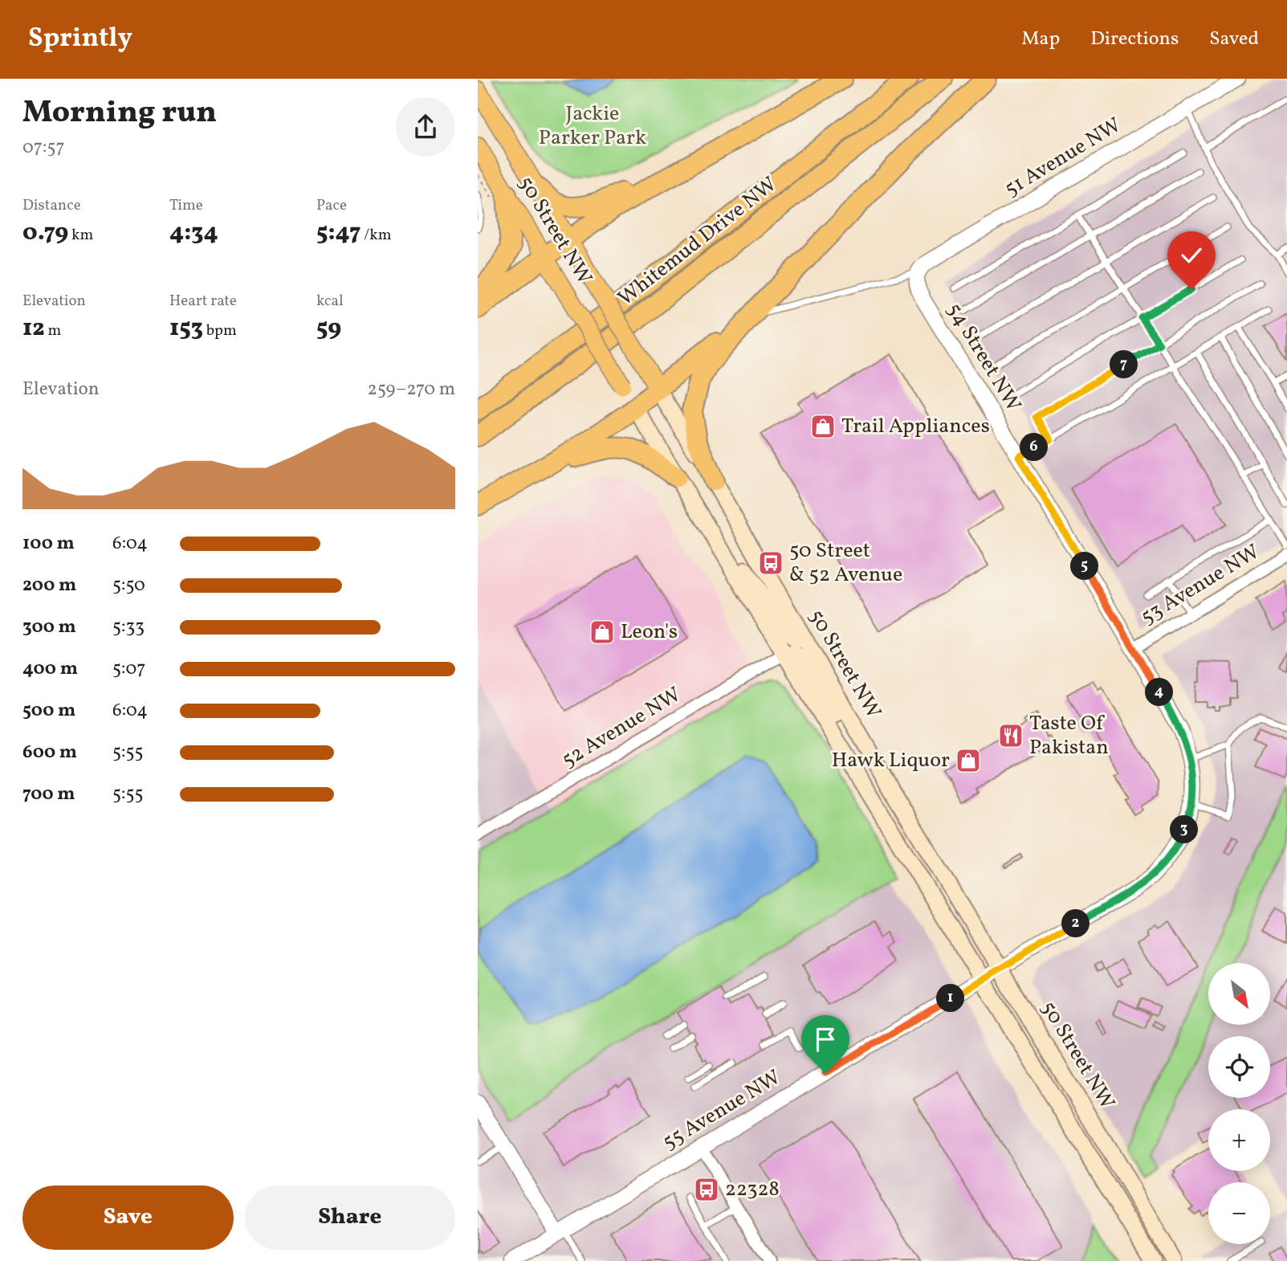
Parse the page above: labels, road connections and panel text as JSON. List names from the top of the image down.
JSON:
{
  "streets": {
    "highway": ["Whitemud Drive NW"],
    "main road": ["50 Street NW"],
    "street": [
      "51 Avenue NW",
      "54 Street NW",
      "53 Avenue NW",
      "52 Avenue NW",
      "55 Avenue NW"
    ]
  },
  "crossings": [
    ["51 Avenue NW", "54 Street NW"],
    ["50 Street NW", "52 Avenue NW"],
    ["50 Street NW", "55 Avenue NW"],
    ["54 Street NW", "53 Avenue NW"],
    ["54 Street NW", "55 Avenue NW"]
  ],
  "parks": ["Jackie Parker Park"],
  "places": {
    "shop": ["Trail Appliances", "Leon's", "Hawk Liquor"],
    "bus stop": ["50 Street & 52 Avenue", "22328"],
    "restaurant": ["Taste Of Pakistan"]
  },
  "north": "bottom right",
  "page": {
    "header": "Sprintly",
    "nav": ["Map", "Directions", "Saved"],
    "heading": ["Morning run", "07:57"],
    "stats": [
      ["Distance", "0.79 km"],
      ["Time", "4:34"],
      ["Pace", "5:47 /km"],
      ["Elevation", "12 m"],
      ["Heart rate", "153 bpm"],
      ["kcal", "59"]
    ],
    "pins": [
      "7",
      "6",
      "5",
      "4",
      "3",
      "2",
      "1"
    ],
    "chart": ["Elevation", "259–270 m"],
    "list": [
      {
        "name": "100 m",
        "note": "6:04"
      },
      {
        "name": "200 m",
        "note": "5:50"
      },
      {
        "name": "300 m",
        "note": "5:33"
      },
      {
        "name": "400 m",
        "note": "5:07"
      },
      {
        "name": "500 m",
        "note": "6:04"
      },
      {
        "name": "600 m",
        "note": "5:55"
      },
      {
        "name": "700 m",
        "note": "5:55"
      }
    ],
    "map_buttons": ["+", "−"],
    "buttons": ["Save", "Share"]
  }
}
